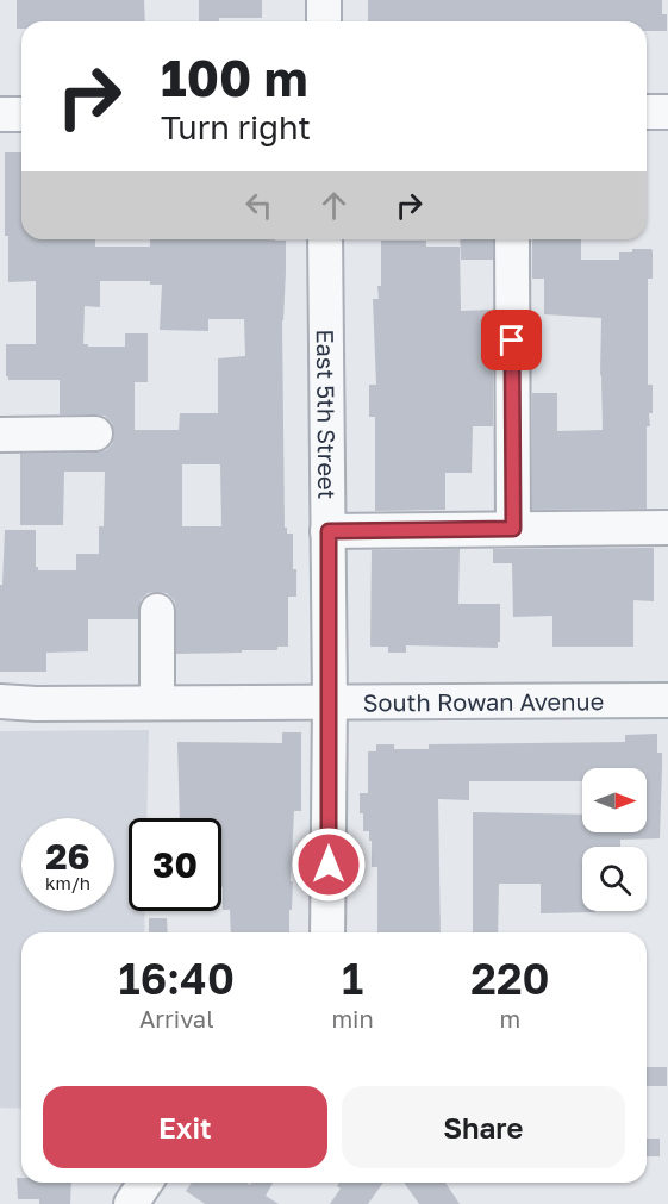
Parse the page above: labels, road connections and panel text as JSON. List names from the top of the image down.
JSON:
{
  "streets": {
    "street": ["East 5th Street", "South Rowan Avenue"]
  },
  "crossings": [
    ["East 5th Street", "South Rowan Avenue"]
  ],
  "north": "right",
  "page": {
    "turn": ["100 m", "Turn right"],
    "speed": "26 km/h",
    "limit": "30",
    "eta": [
      "16:40",
      "Arrival",
      "1",
      "min",
      "220",
      "m"
    ],
    "buttons": ["Exit", "Share"]
  }
}
